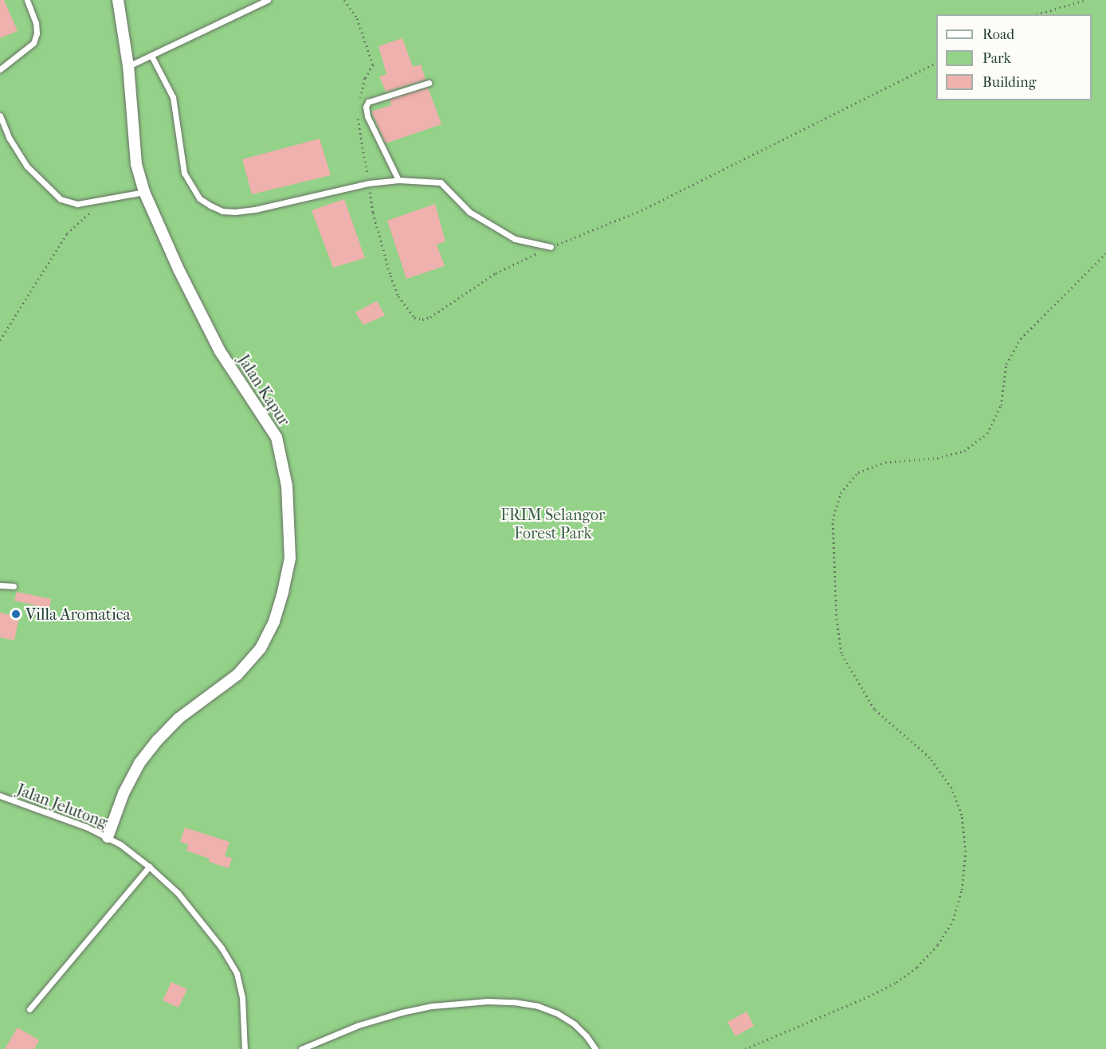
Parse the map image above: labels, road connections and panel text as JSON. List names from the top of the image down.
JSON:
{
  "streets": {
    "street": ["Jalan Kapur"],
    "lane": ["Jalan Jelutong"]
  },
  "crossings": [
    ["Jalan Kapur", "Jalan Jelutong"]
  ],
  "parks": ["FRIM Selangor Forest Park"],
  "places": ["Villa Aromatica"],
  "legend": ["Road", "Park", "Building"]
}
